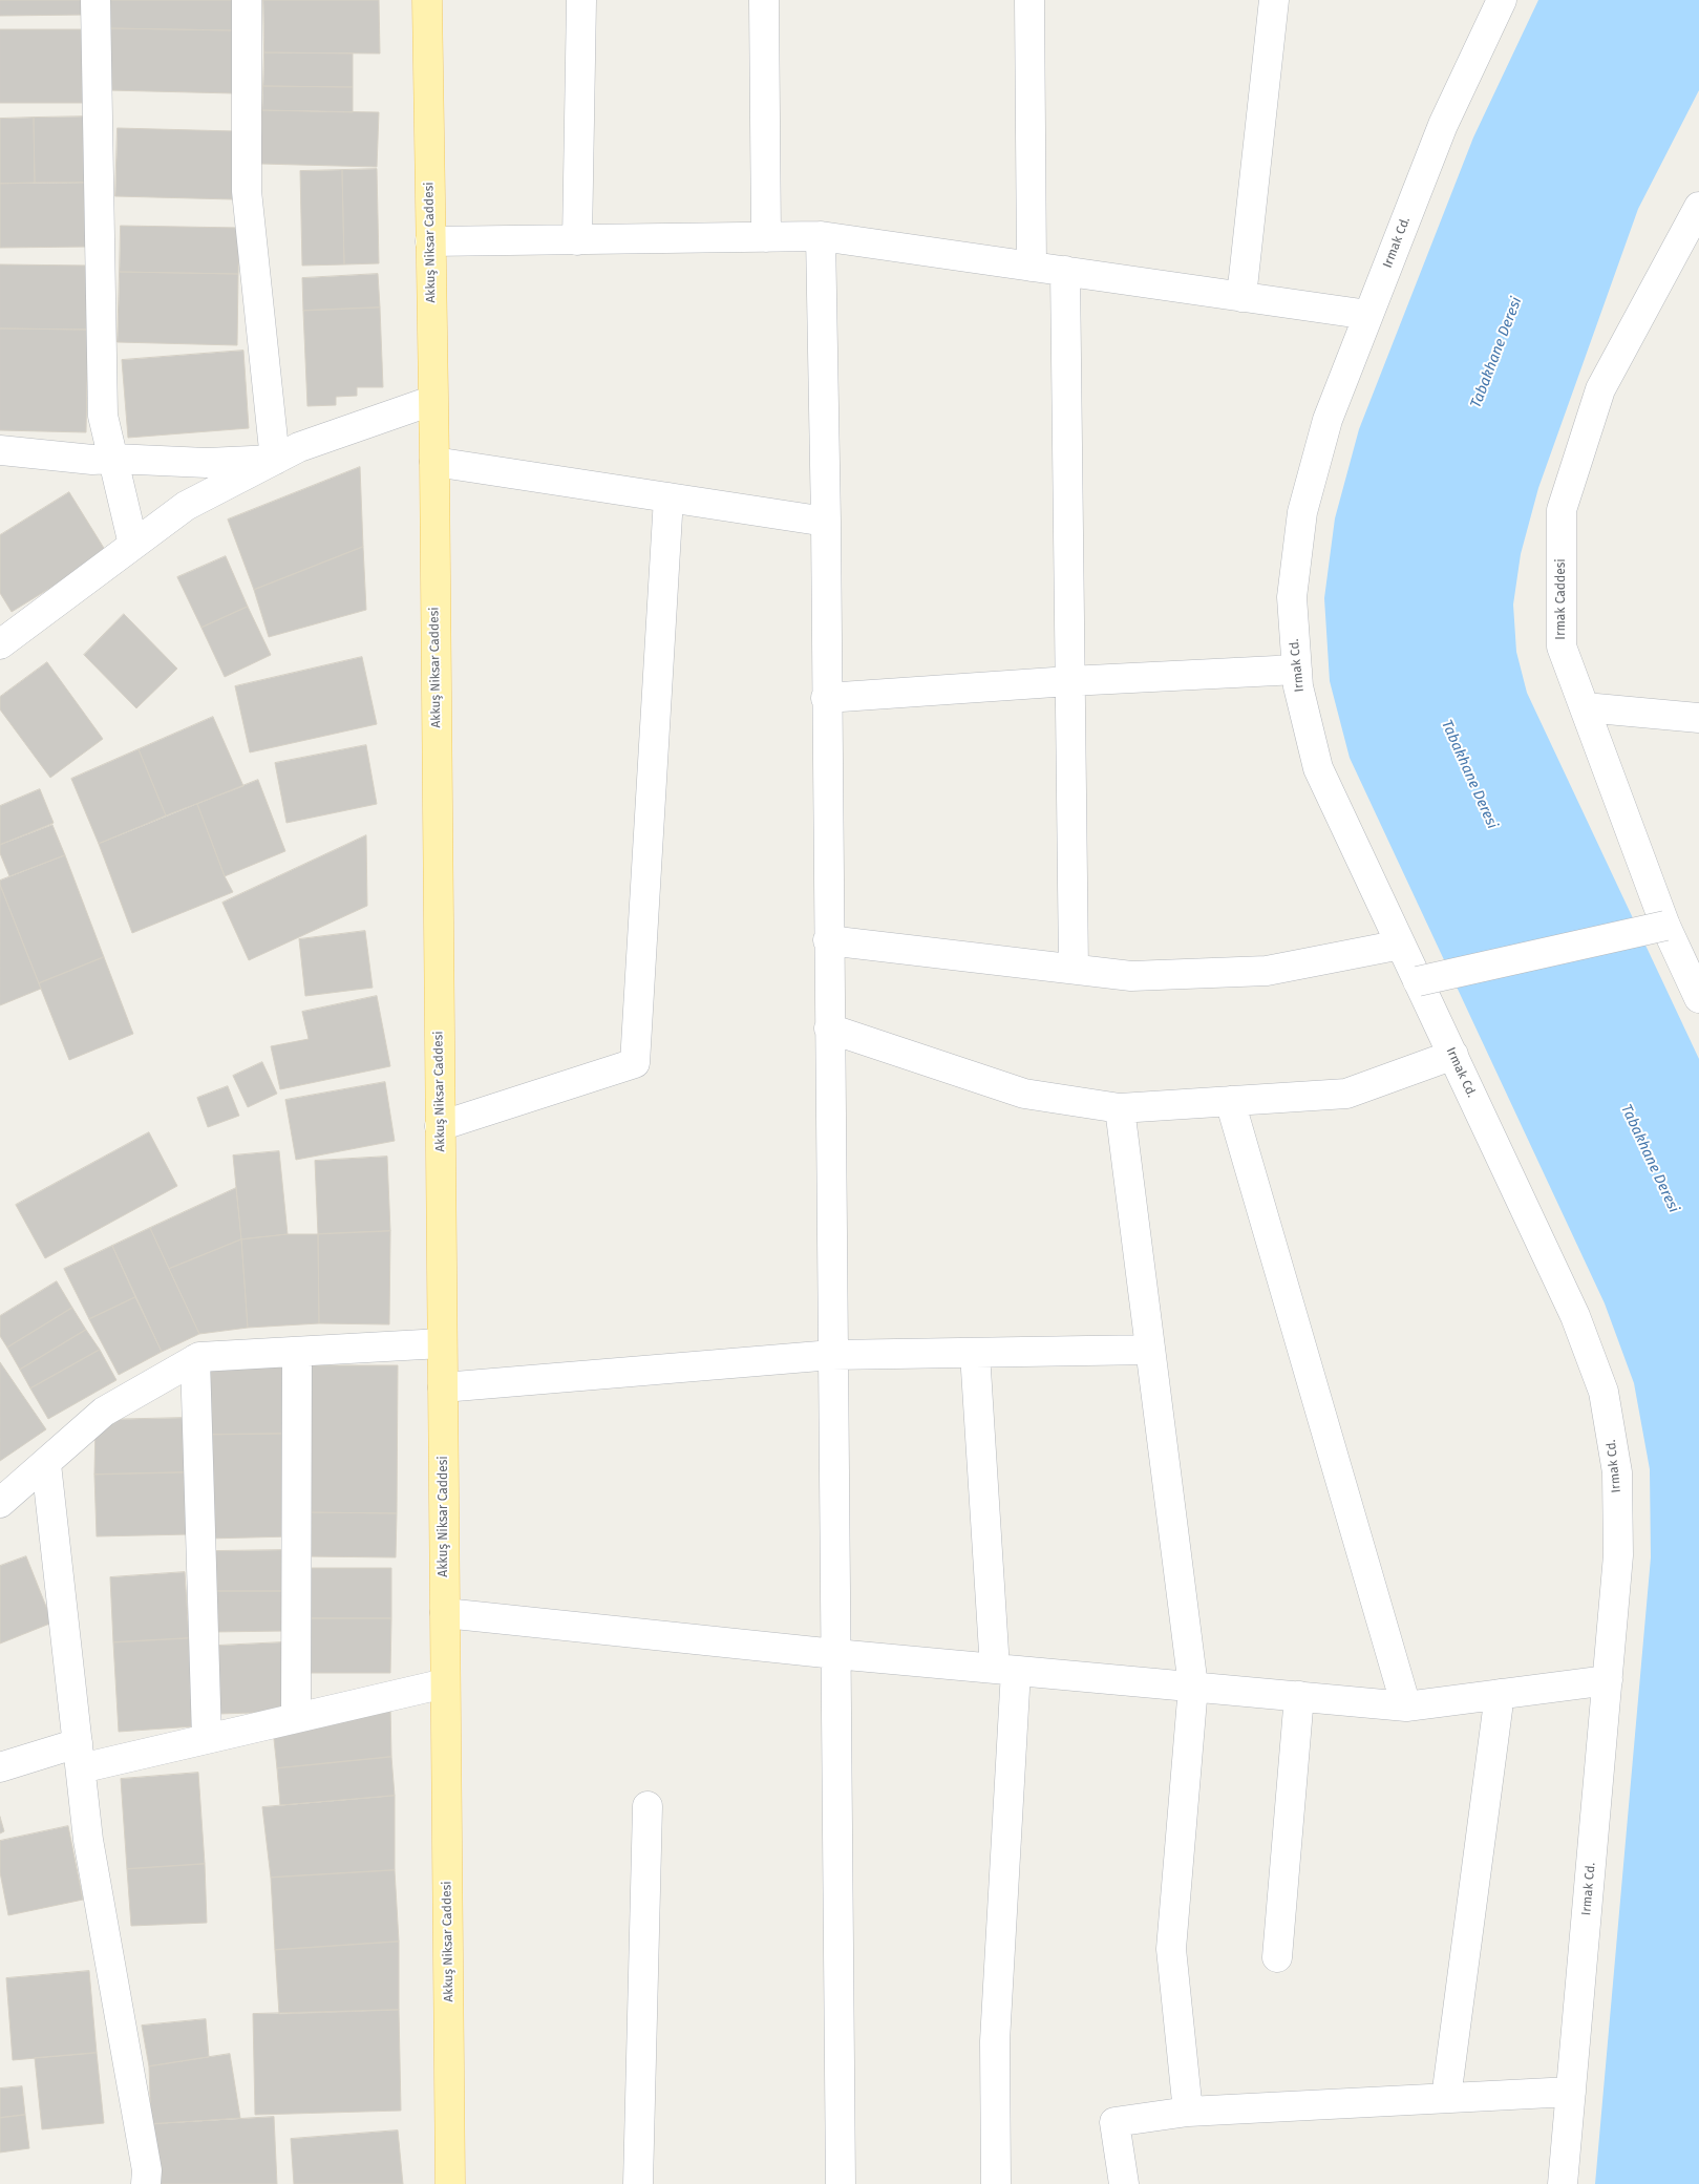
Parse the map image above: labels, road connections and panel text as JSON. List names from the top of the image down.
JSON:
{
  "streets": {
    "main road": ["Akkuş Niksar Caddesi"],
    "street": ["Irmak Cd.", "Irmak Caddesi"]
  },
  "water": ["Tabakhane Deresi"]
}
